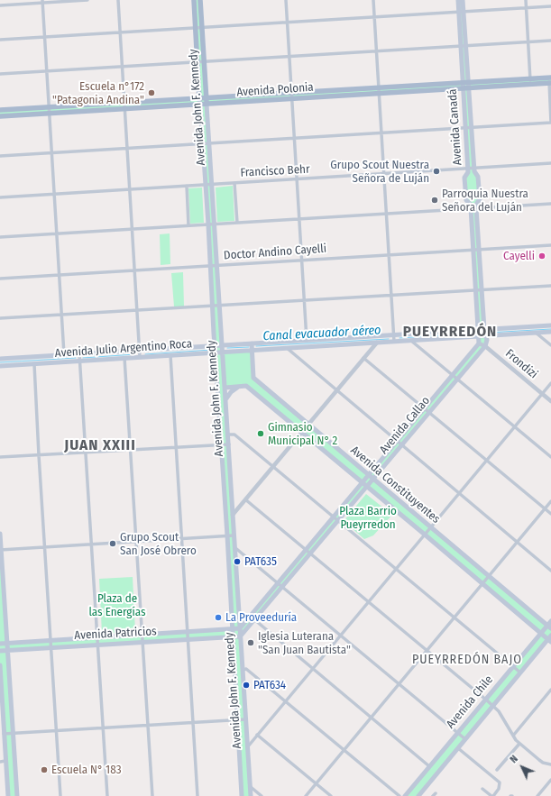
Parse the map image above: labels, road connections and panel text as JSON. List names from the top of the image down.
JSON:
{
  "streets": {
    "main road": [
      "Avenida Polonia",
      "Avenida John F. Kennedy",
      "Avenida Canadá",
      "Avenida Julio Argentino Roca",
      "Avenida Callao",
      "Avenida Constituyentes",
      "Avenida Patricios",
      "Avenida Chile"
    ],
    "street": ["Francisco Behr", "Doctor Andino Cayelli", "Frondizi"]
  },
  "crossings": [
    ["Avenida Polonia", "Avenida John F. Kennedy"],
    ["Avenida Polonia", "Avenida Canadá"],
    ["Avenida John F. Kennedy", "Francisco Behr"],
    ["Avenida John F. Kennedy", "Doctor Andino Cayelli"],
    ["Avenida John F. Kennedy", "Avenida Julio Argentino Roca"],
    ["Avenida John F. Kennedy", "Avenida Callao"],
    ["Avenida John F. Kennedy", "Avenida Patricios"],
    ["Avenida Canadá", "Francisco Behr"],
    ["Avenida Canadá", "Doctor Andino Cayelli"],
    ["Avenida Canadá", "Avenida Julio Argentino Roca"],
    ["Frondizi", "Avenida Callao"],
    ["Avenida Callao", "Avenida Constituyentes"],
    ["Avenida Constituyentes", "Avenida Chile"]
  ],
  "districts": ["PUEYRREDÓN", "JUAN XXIII", "PUEYRREDÓN BAJO"],
  "water": ["Canal evacuador aéreo"],
  "parks": ["Plaza Barrio Pueyrredon", "Plaza de las Energías"],
  "places": [
    "Escuela n°172 \"Patagonia Andina\"",
    "Grupo Scout Nuestra Señora de Luján",
    "Parroquia Nuestra Señora del Luján",
    "Cayelli",
    "Gimnasio Municipal N° 2",
    "Grupo Scout San José Obrero",
    "PAT635",
    "La Proveeduría",
    "Iglesia Luterana \"San Juan Bautista\"",
    "PAT634",
    "Escuela N° 183"
  ],
  "north": "top left"
}
